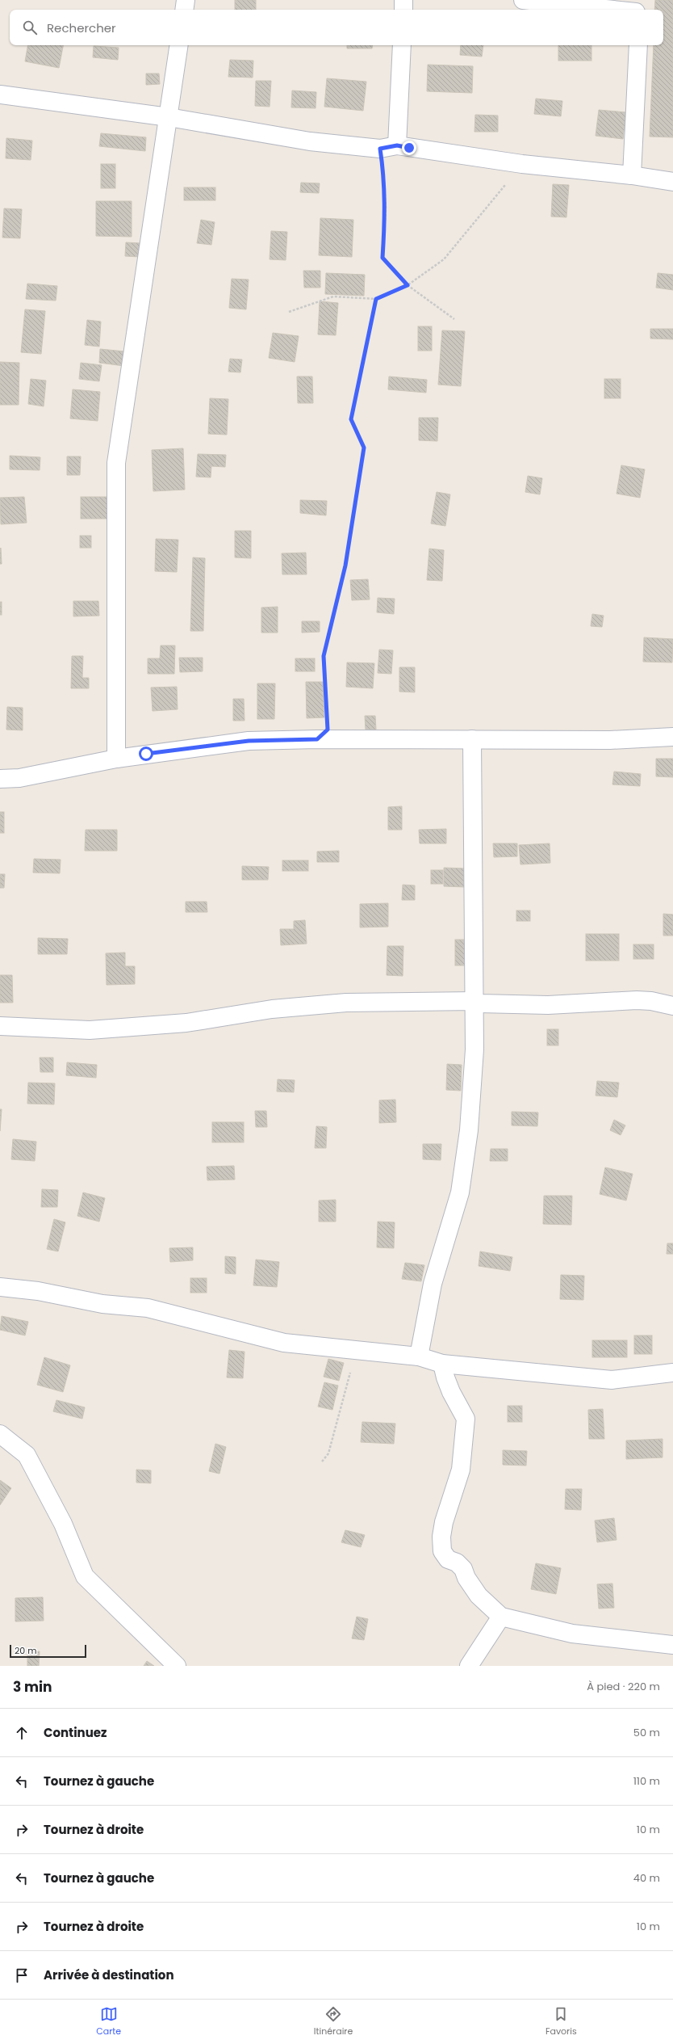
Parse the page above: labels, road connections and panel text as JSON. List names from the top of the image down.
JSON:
{
  "scale_bar": "20 m",
  "page": {
    "search": "Rechercher",
    "scale": "20 m",
    "heading": ["3 min", "À pied · 220 m"],
    "list": [
      ["Continuez", "50 m"],
      ["Tournez à gauche", "110 m"],
      ["Tournez à droite", "10 m"],
      ["Tournez à gauche", "40 m"],
      ["Tournez à droite", "10 m"],
      "Arrivée à destination"
    ],
    "nav": ["Carte", "Itinéraire", "Favoris"]
  }
}
